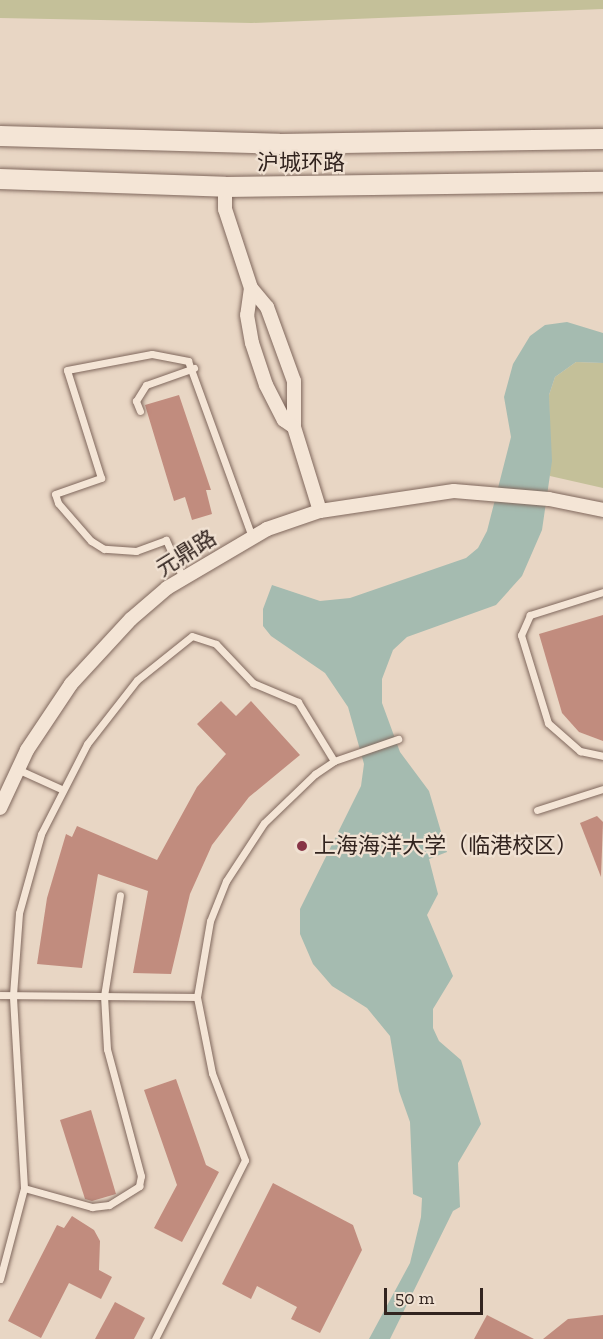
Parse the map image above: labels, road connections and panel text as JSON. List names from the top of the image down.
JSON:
{
  "streets": {
    "main road": ["沪城环路"],
    "street": ["元鼎路"]
  },
  "places": ["上海海洋大学（临港校区）"],
  "scale_bar": "50 m"
}
